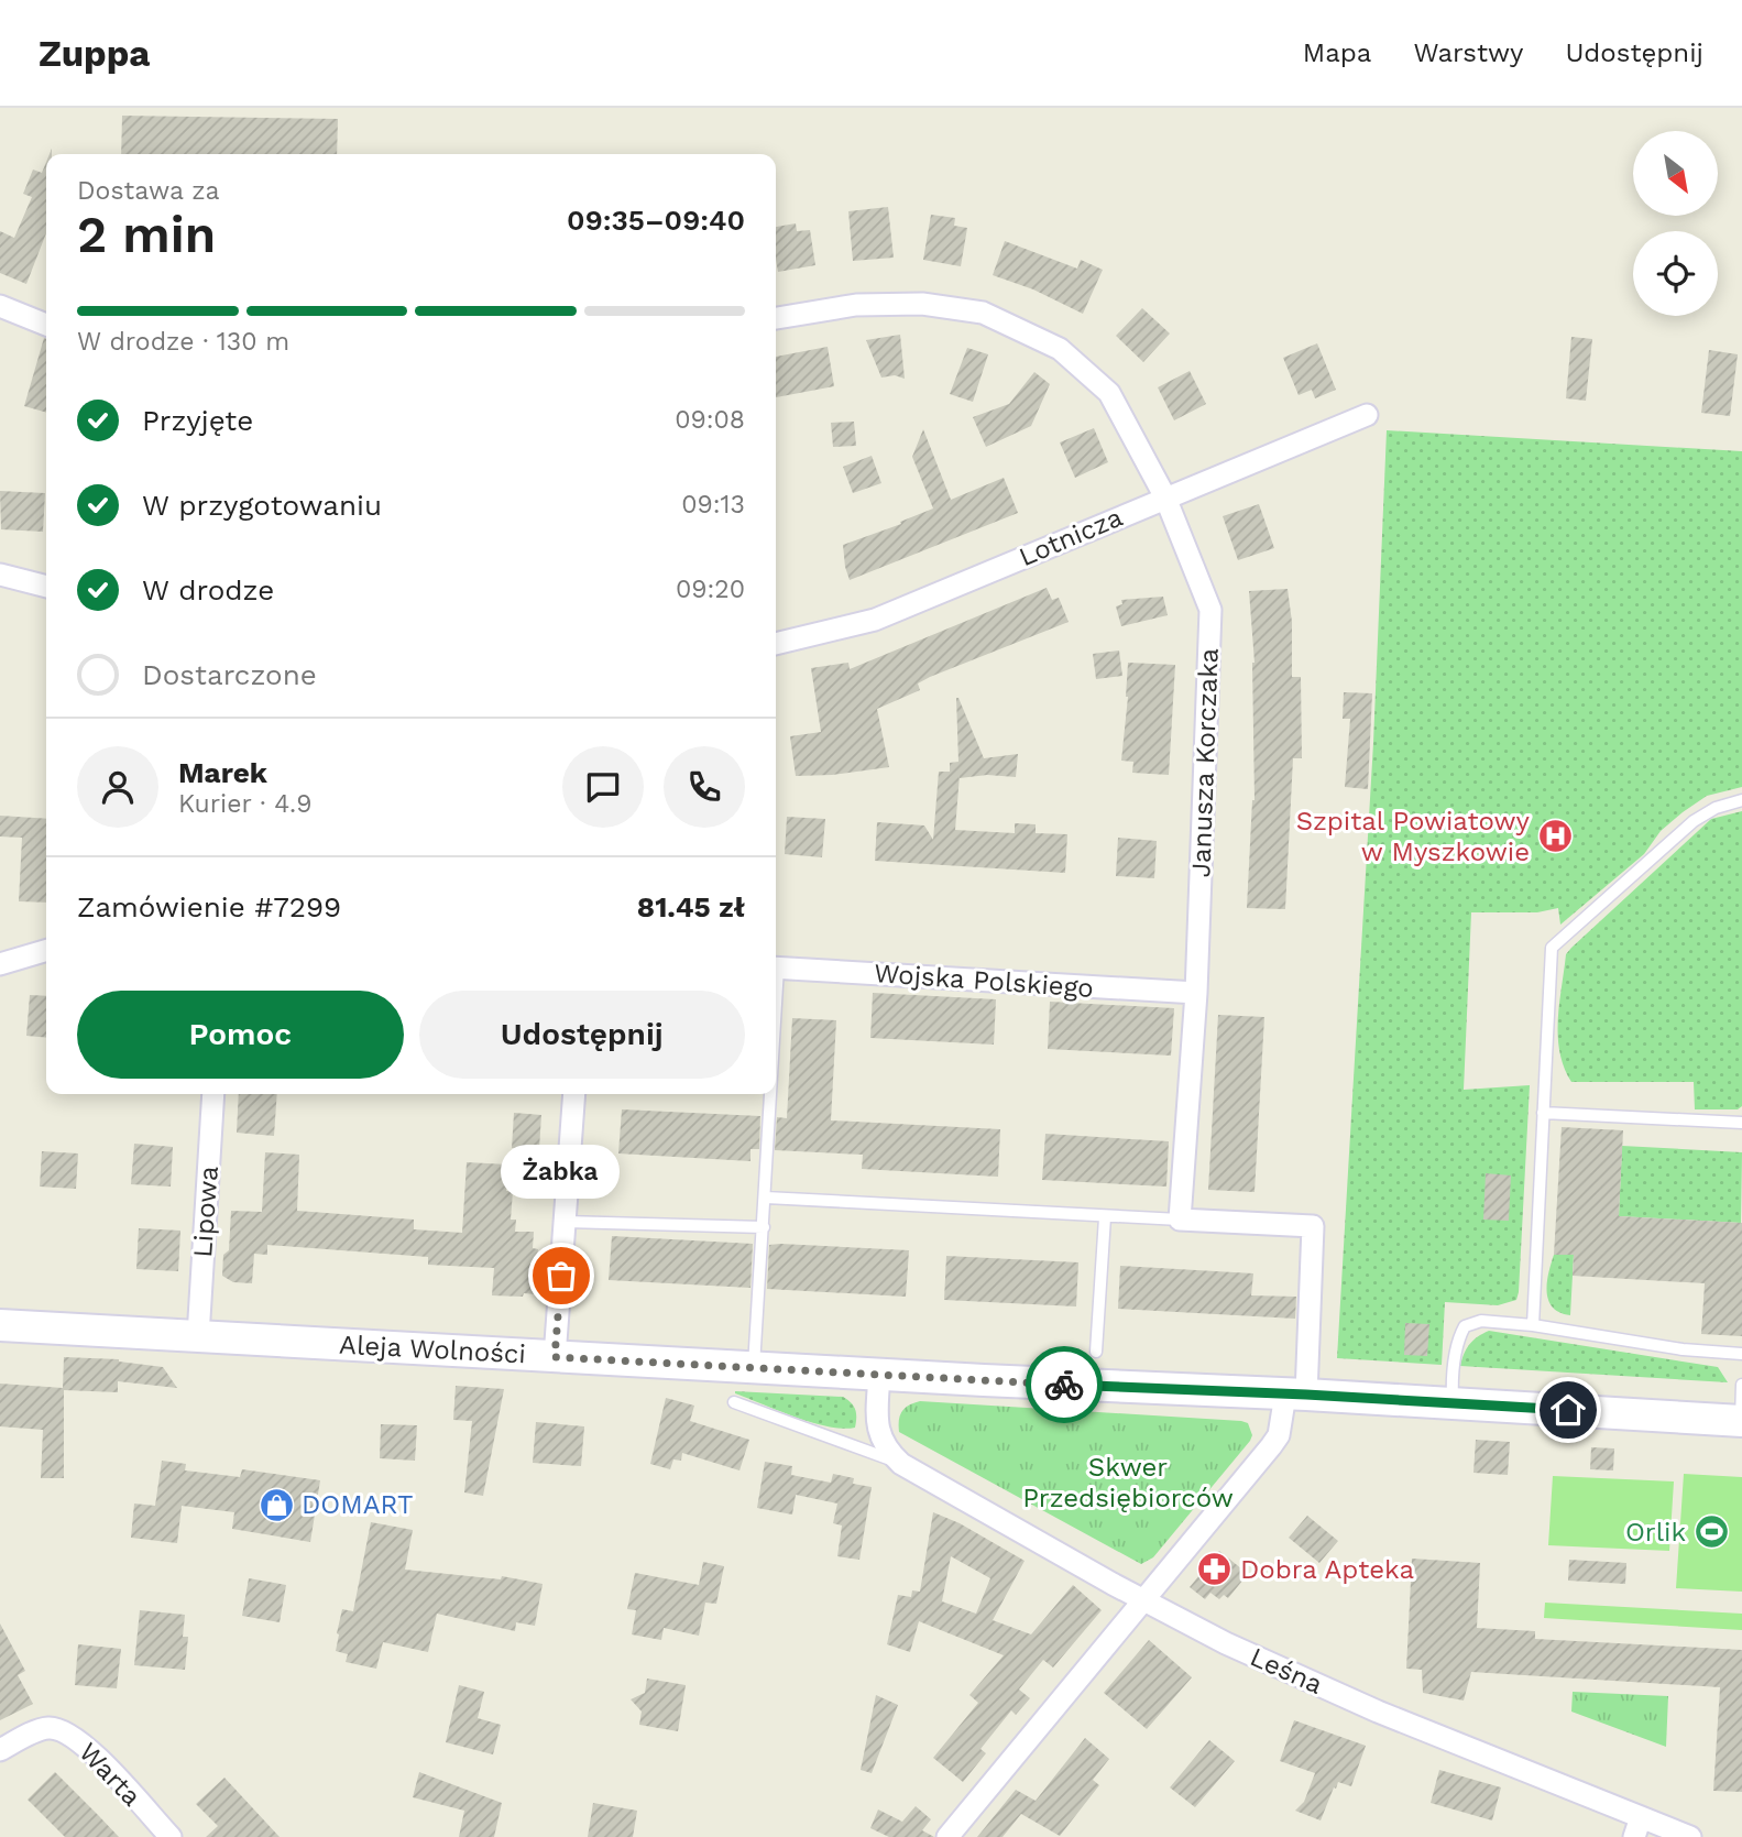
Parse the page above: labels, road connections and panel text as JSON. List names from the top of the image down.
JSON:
{
  "streets": {
    "street": [
      "Lotnicza",
      "Janusza Korczaka",
      "Wojska Polskiego",
      "Lipowa",
      "Aleja Wolności",
      "Leśna",
      "Warta"
    ]
  },
  "crossings": [
    ["Lotnicza", "Janusza Korczaka"],
    ["Janusza Korczaka", "Wojska Polskiego"],
    ["Lipowa", "Aleja Wolności"],
    ["Aleja Wolności", "Leśna"]
  ],
  "parks": ["Skwer Przedsiębiorców"],
  "places": {
    "hospital": ["Szpital Powiatowy w Myszkowie"],
    "other": ["Żabka"],
    "shop": ["DOMART"],
    "sports": ["Orlik"],
    "pharmacy": ["Dobra Apteka"]
  },
  "north": "bottom right",
  "page": {
    "header": "Zuppa",
    "nav": ["Mapa", "Warstwy", "Udostępnij"],
    "heading": ["2 min", "Dostawa za", "09:35–09:40"],
    "panel": [
      "Marek",
      "Kurier · 4.9",
      "Zamówienie #7299",
      "81.45 zł"
    ],
    "bar": "W drodze · 130 m",
    "list": [
      ["Przyjęte", "09:08"],
      ["W przygotowaniu", "09:13"],
      ["W drodze", "09:20"],
      "Dostarczone"
    ],
    "buttons": ["Pomoc", "Udostępnij"],
    "bubble": "Żabka"
  }
}
